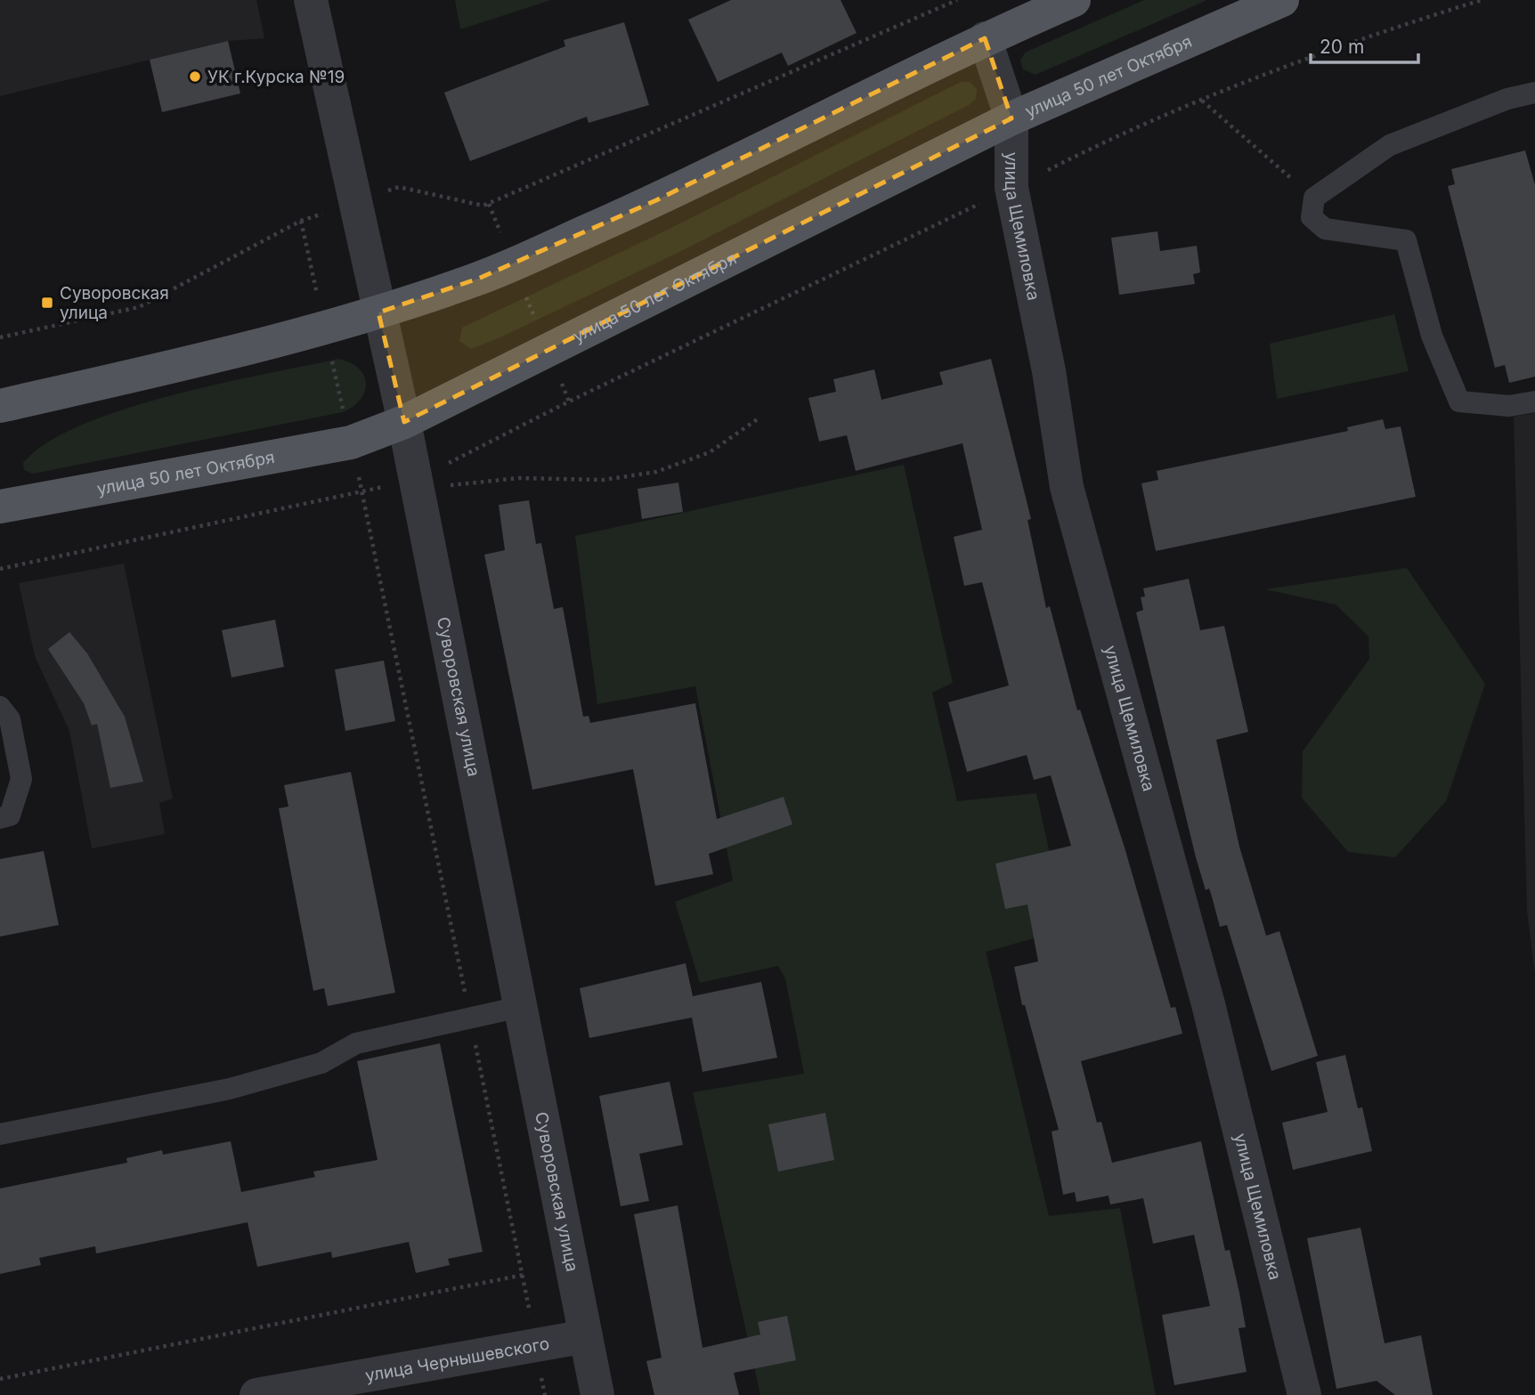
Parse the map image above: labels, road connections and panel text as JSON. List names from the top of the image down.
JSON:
{
  "streets": {
    "main road": ["улица 50 лет Октября"],
    "street": ["улица Щемиловка", "Суворовская улица", "улица Чернышевского"]
  },
  "crossings": [
    ["улица 50 лет Октября", "улица Щемиловка"],
    ["улица 50 лет Октября", "Суворовская улица"],
    ["Суворовская улица", "улица Чернышевского"]
  ],
  "places": {
    "other": ["УК г.Курска №19"],
    "transit": ["Суворовская улица"]
  },
  "scale_bar": "20 m"
}
